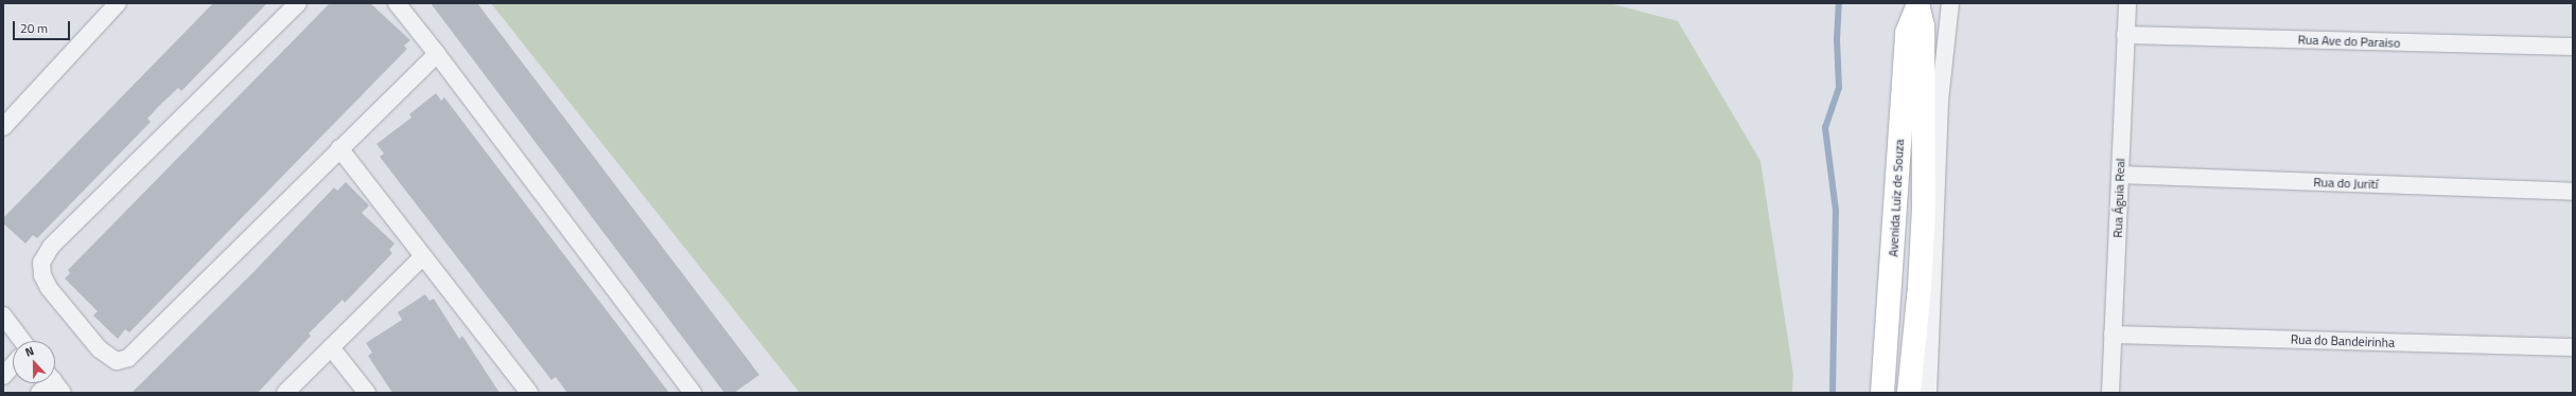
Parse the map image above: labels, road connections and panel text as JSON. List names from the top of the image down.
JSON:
{
  "streets": {
    "main road": ["Avenida Luiz de Souza"],
    "street": [
      "Rua Ave do Paraiso",
      "Rua do Jurití",
      "Rua Águia Real",
      "Rua do Bandeirinha"
    ]
  },
  "crossings": [
    ["Rua Ave do Paraiso", "Rua Águia Real"],
    ["Rua do Jurití", "Rua Águia Real"],
    ["Rua Águia Real", "Rua do Bandeirinha"]
  ],
  "scale_bar": "20 m",
  "north": "top"
}
